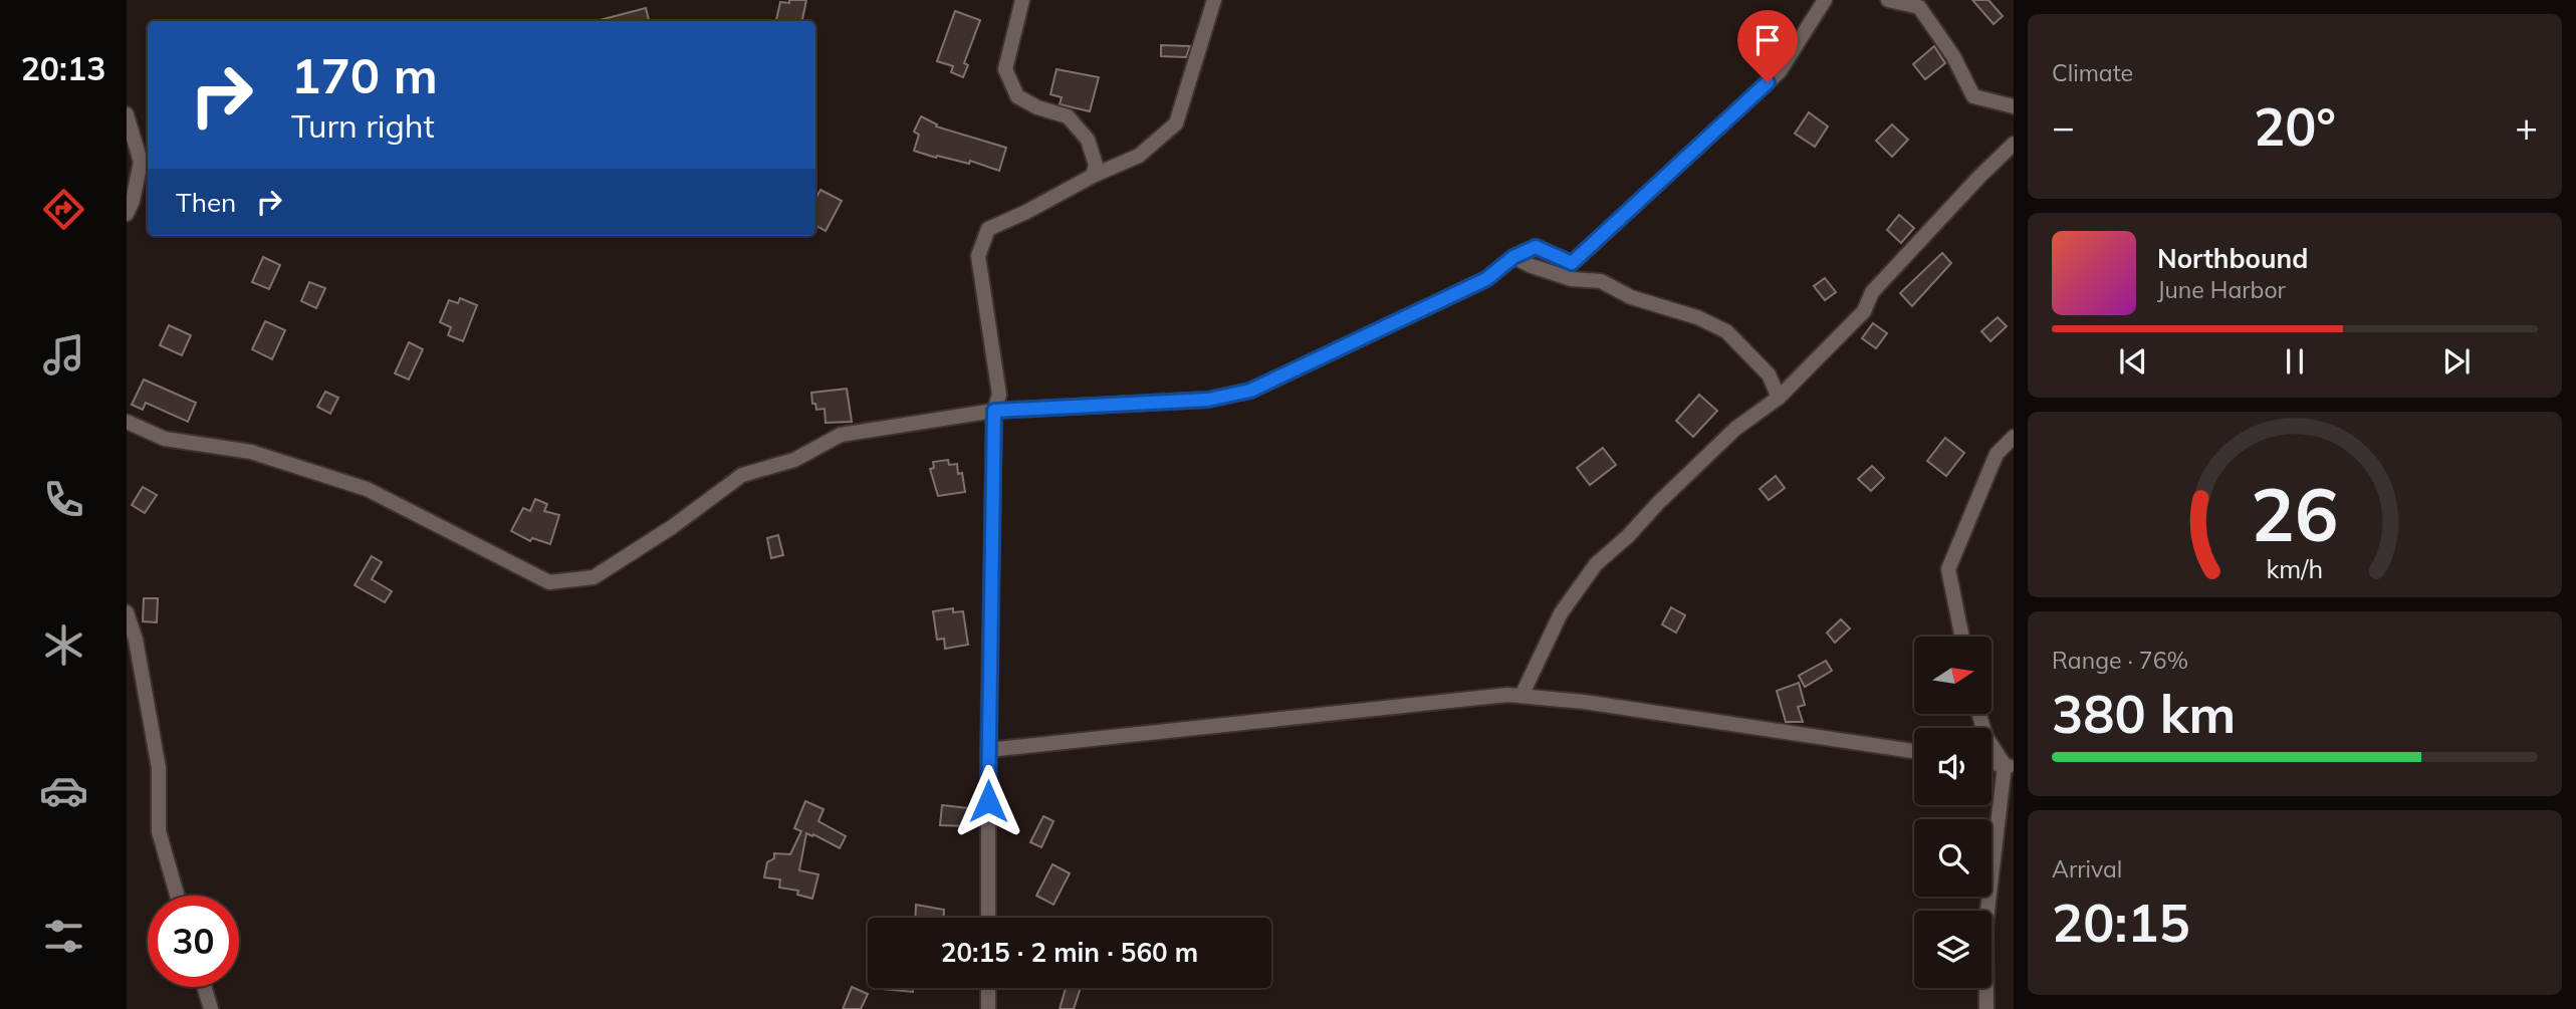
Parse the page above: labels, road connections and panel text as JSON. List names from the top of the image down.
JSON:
{
  "north": "right",
  "page": {
    "tabs": "20:13",
    "tile": [
      "Climate",
      ["Range · 76%", "380 km"],
      ["Arrival", "20:15"]
    ],
    "turn": ["170 m", "Turn right"],
    "heat": ["−", "20°", "+"],
    "then": "Then",
    "song": ["Northbound", "June Harbor"],
    "limit": "30",
    "trip": "20:15 · 2 min · 560 m",
    "gauge": ["26", "km/h"]
  }
}
